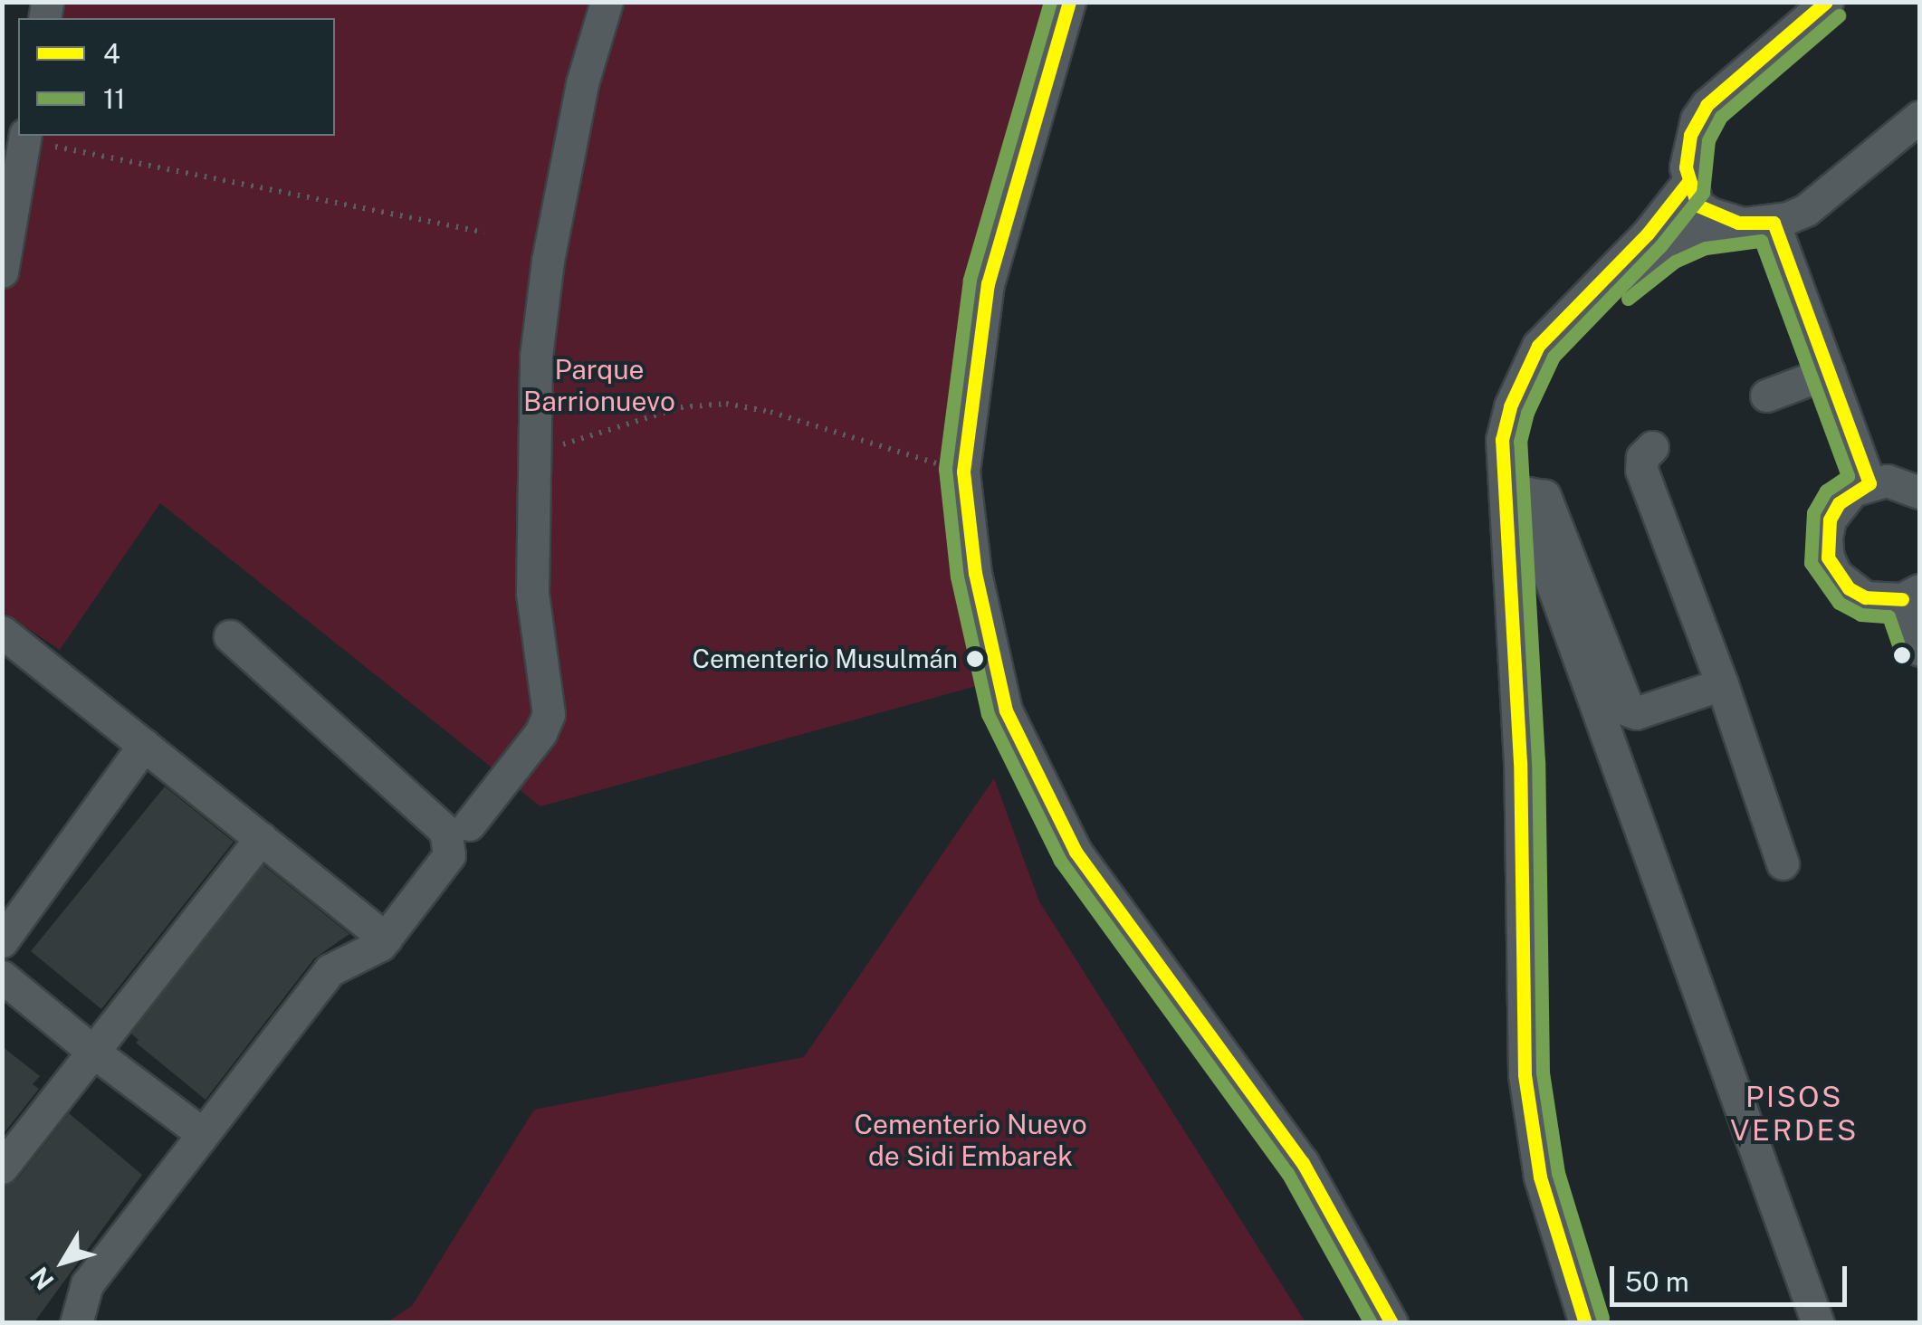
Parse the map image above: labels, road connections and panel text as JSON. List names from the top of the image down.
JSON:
{
  "districts": ["PISOS VERDES"],
  "parks": ["Parque Barrionuevo", "Cementerio Nuevo de Sidi Embarek"],
  "places": ["Cementerio Musulmán"],
  "lines": ["transit line 4", "transit line 11"],
  "legend": ["4", "11"],
  "scale_bar": "50 m",
  "north": "bottom left"
}
